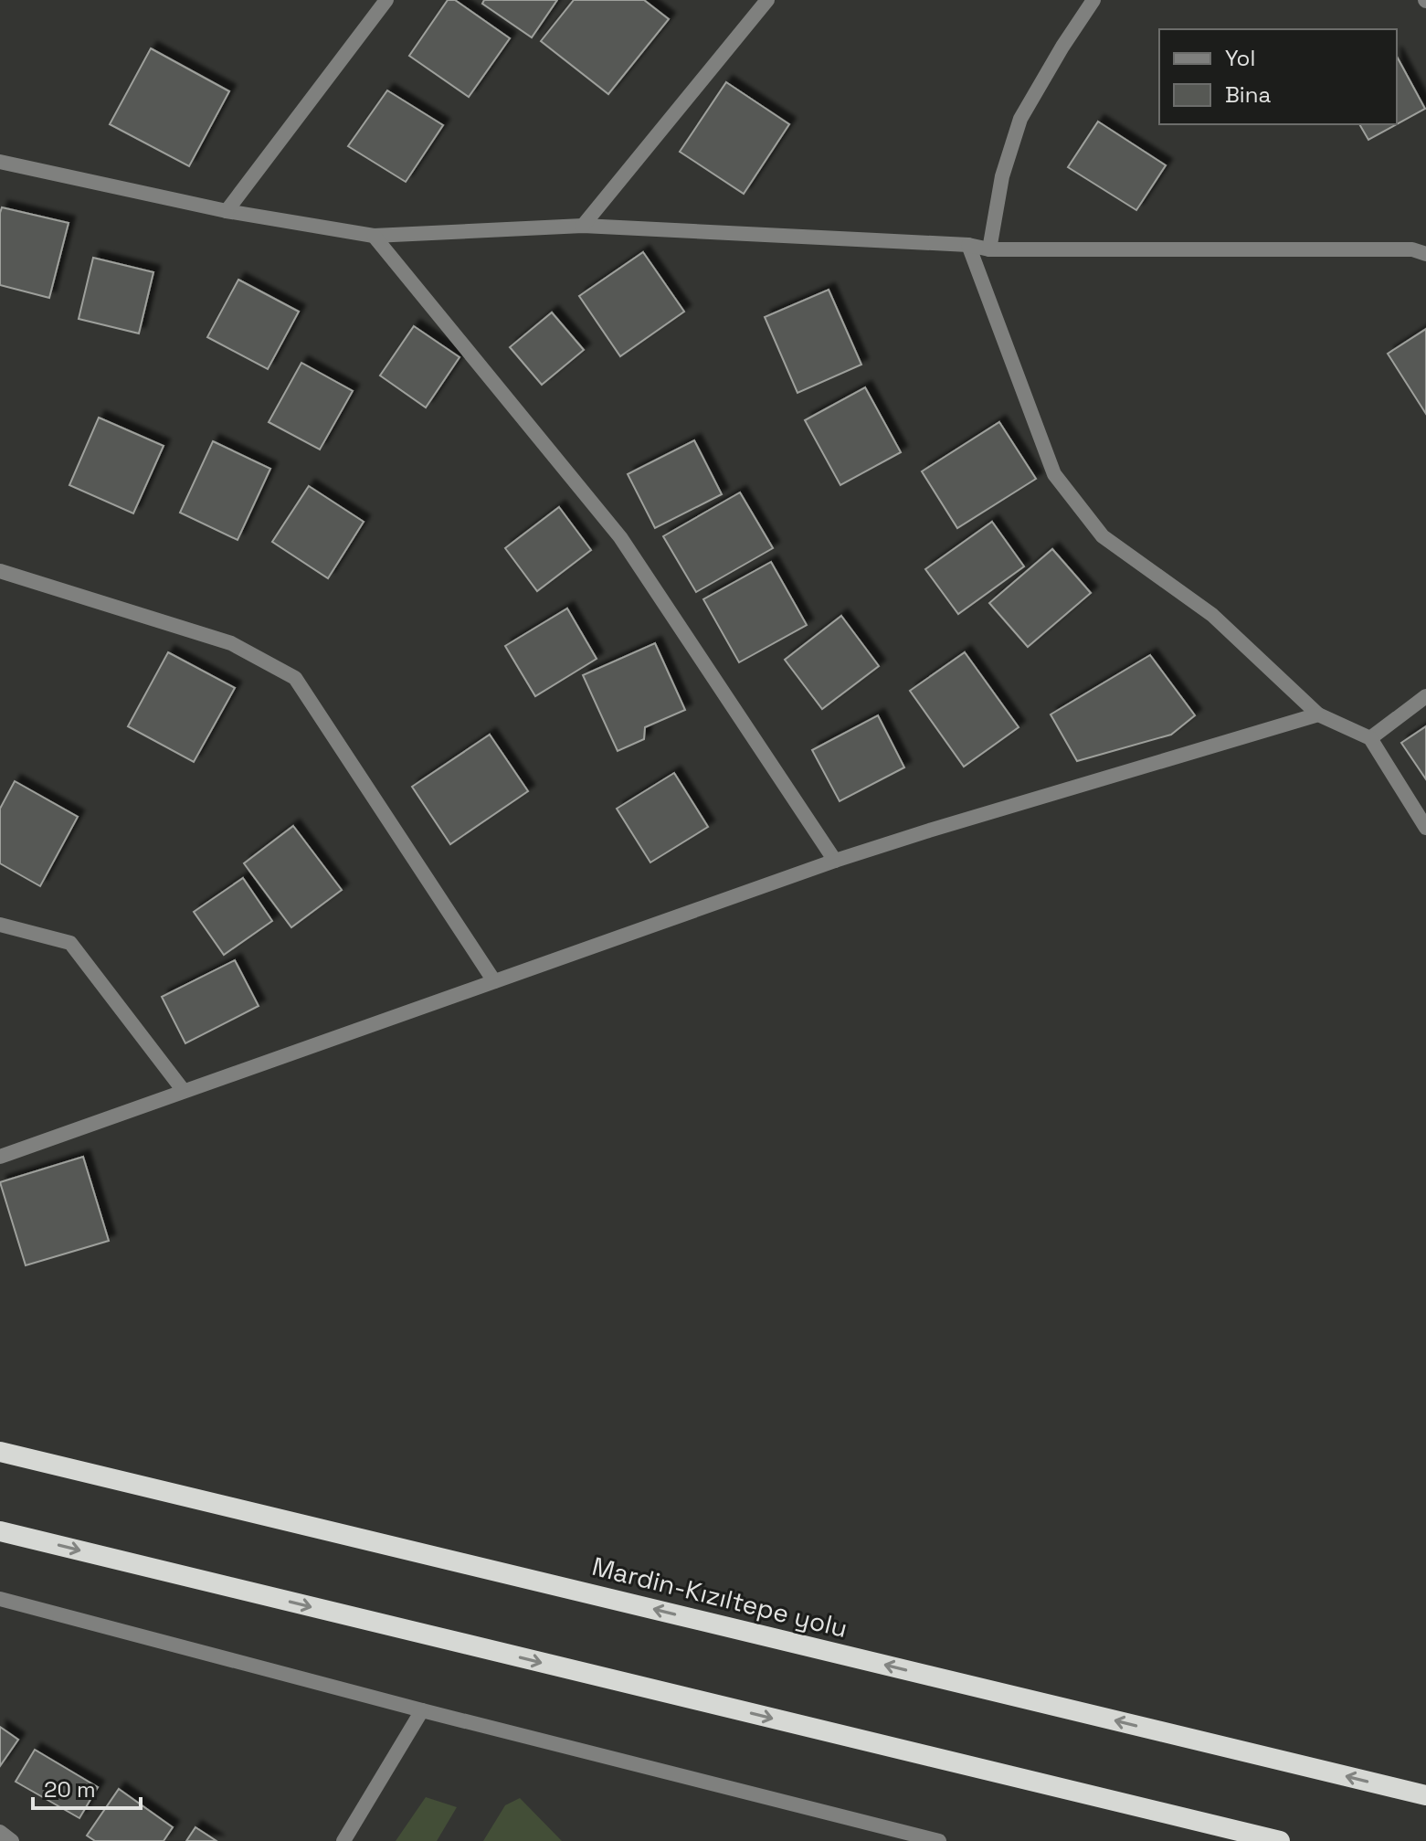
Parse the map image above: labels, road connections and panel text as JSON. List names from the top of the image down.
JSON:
{
  "streets": {
    "highway": ["Mardin-Kızıltepe yolu"]
  },
  "legend": ["Yol", "Bina"],
  "scale_bar": "20 m"
}
